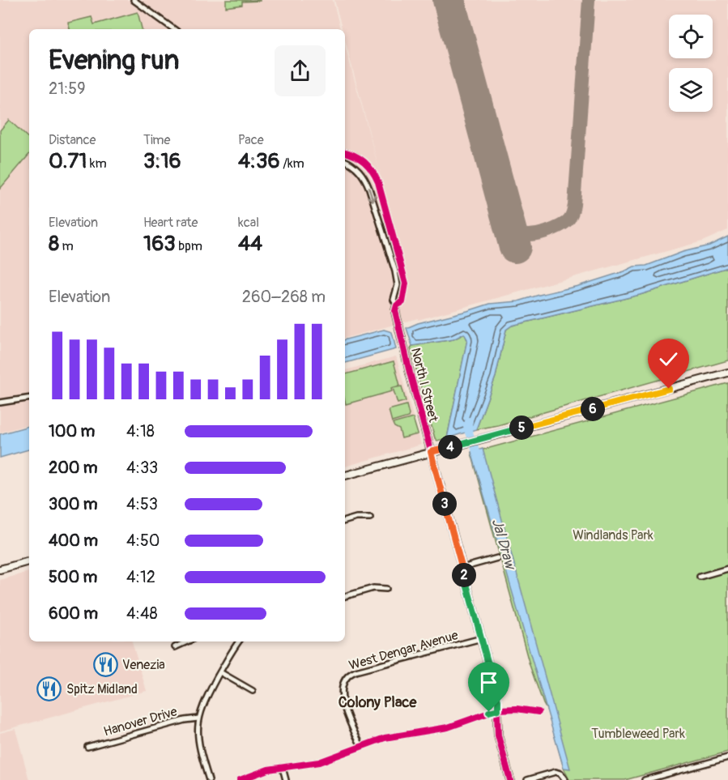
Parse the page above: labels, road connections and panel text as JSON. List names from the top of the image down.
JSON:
{
  "streets": {
    "street": ["North I Street", "West Dengar Avenue", "Hanover Drive"]
  },
  "crossings": [
    ["North I Street", "West Dengar Avenue"]
  ],
  "districts": ["Colony Place"],
  "water": ["Jal Draw"],
  "parks": ["Windlands Park", "Tumbleweed Park"],
  "places": {
    "restaurant": ["Venezia", "Spitz Midland"]
  },
  "page": {
    "heading": ["Evening run", "21:59"],
    "stats": [
      ["Distance", "0.71 km"],
      ["Time", "3:16"],
      ["Pace", "4:36 /km"],
      ["Elevation", "8 m"],
      ["Heart rate", "163 bpm"],
      ["kcal", "44"]
    ],
    "chart": ["Elevation", "260–268 m"],
    "pins": [
      "6",
      "5",
      "4",
      "3",
      "2"
    ],
    "list": [
      {
        "name": "100 m",
        "note": "4:18"
      },
      {
        "name": "200 m",
        "note": "4:33"
      },
      {
        "name": "300 m",
        "note": "4:53"
      },
      {
        "name": "400 m",
        "note": "4:50"
      },
      {
        "name": "500 m",
        "note": "4:12"
      },
      {
        "name": "600 m",
        "note": "4:48"
      }
    ]
  }
}
